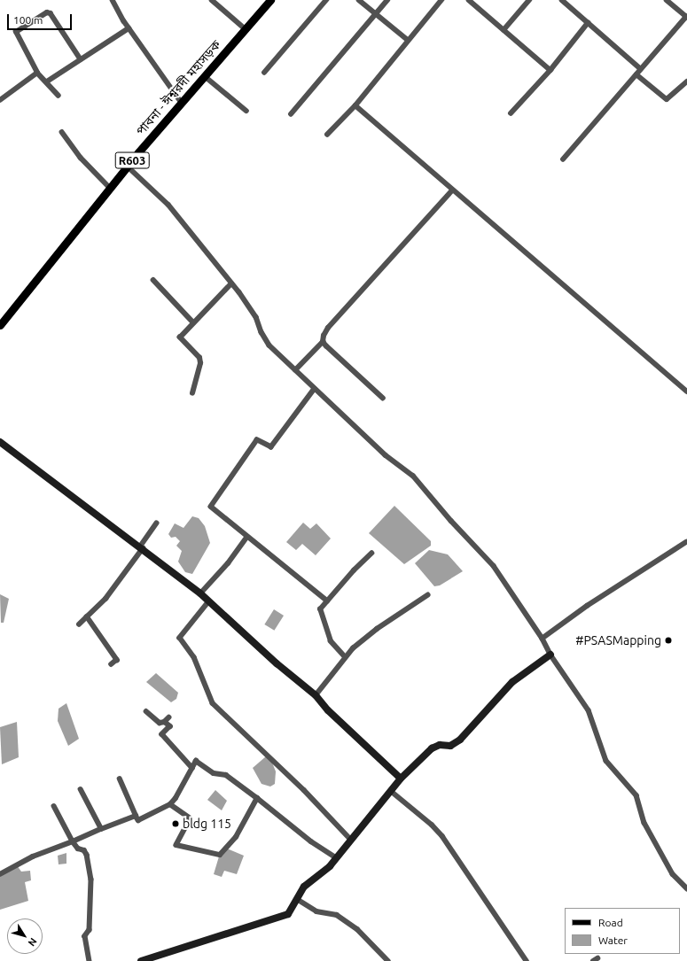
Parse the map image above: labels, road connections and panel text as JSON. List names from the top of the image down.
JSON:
{
  "streets": {
    "main road": ["পাবনা - ঈশ্বরদী মহাসড়ক", "R603"]
  },
  "places": ["#PSASMapping", "bldg 115"],
  "legend": ["Road", "Water"],
  "scale_bar": "100 m",
  "north": "bottom right"
}
